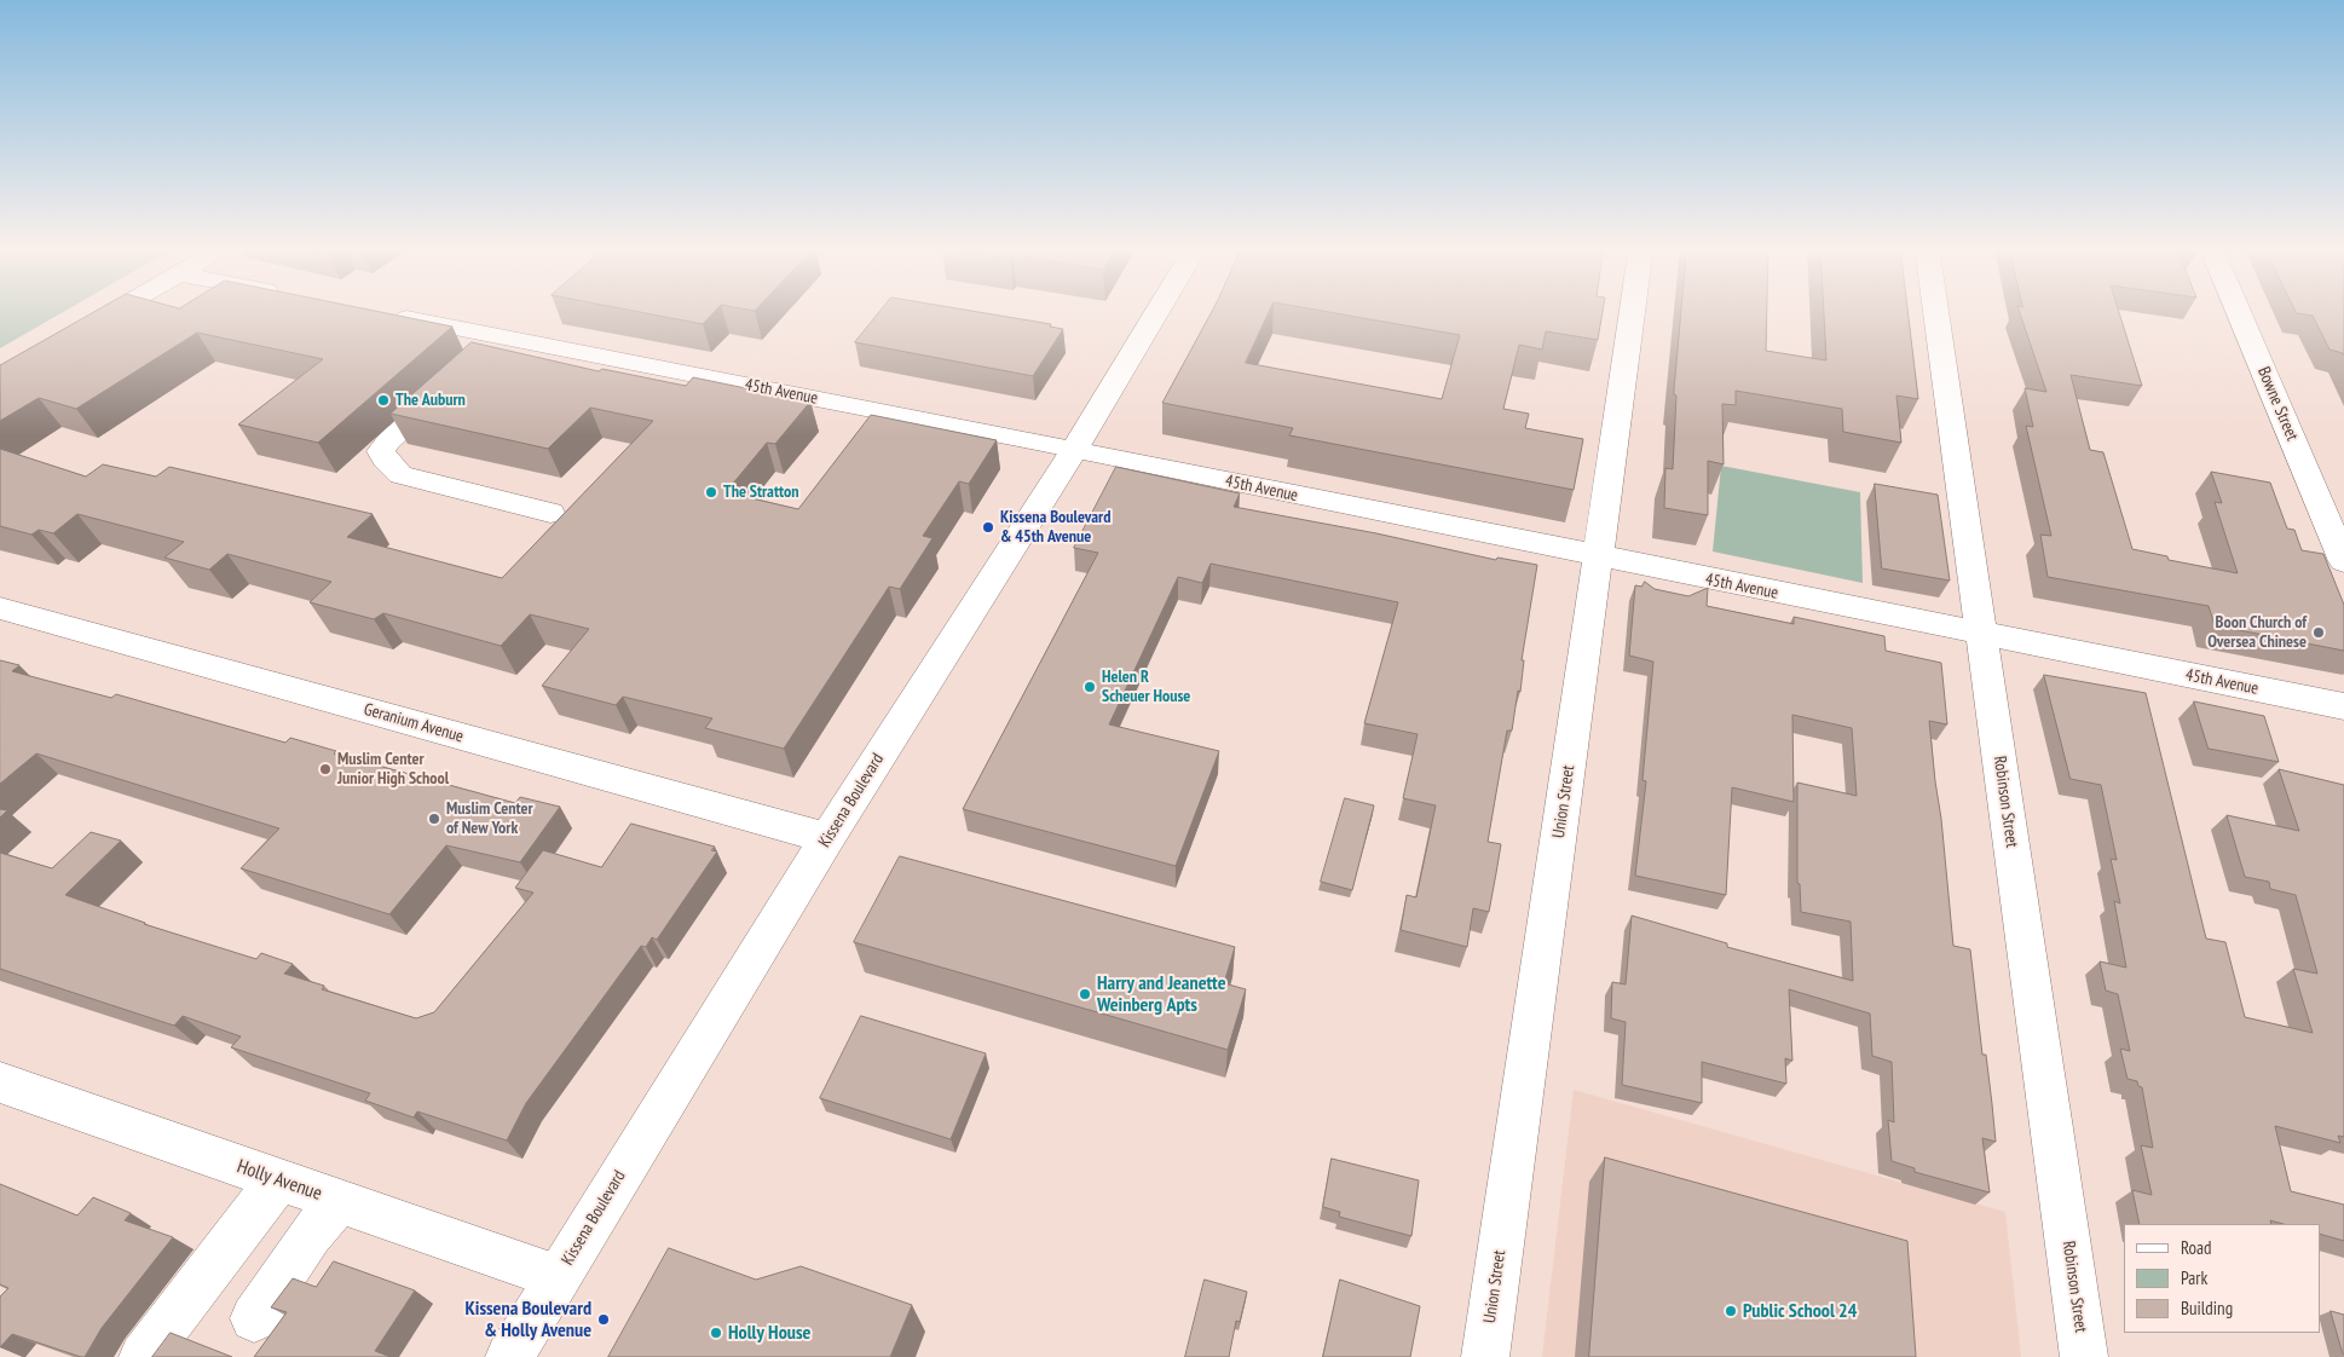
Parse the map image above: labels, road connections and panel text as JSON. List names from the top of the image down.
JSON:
{
  "streets": {
    "street": [
      "45th Avenue",
      "Bowne Street",
      "Geranium Avenue",
      "Kissena Boulevard",
      "Union Street",
      "Robinson Street",
      "Holly Avenue"
    ]
  },
  "crossings": [
    ["45th Avenue", "Kissena Boulevard"],
    ["45th Avenue", "Union Street"],
    ["45th Avenue", "Robinson Street"],
    ["Geranium Avenue", "Kissena Boulevard"],
    ["Kissena Boulevard", "Holly Avenue"]
  ],
  "places": [
    "The Auburn",
    "The Stratton",
    "Kissena Boulevard & 45th Avenue",
    "Boon Church of Oversea Chinese",
    "Helen R Scheuer House",
    "Muslim Center Junior High School",
    "Muslim Center of New York",
    "Harry and Jeanette Weinberg Apts",
    "Public School 24",
    "Kissena Boulevard & Holly Avenue",
    "Holly House"
  ],
  "legend": ["Road", "Park", "Building"]
}
